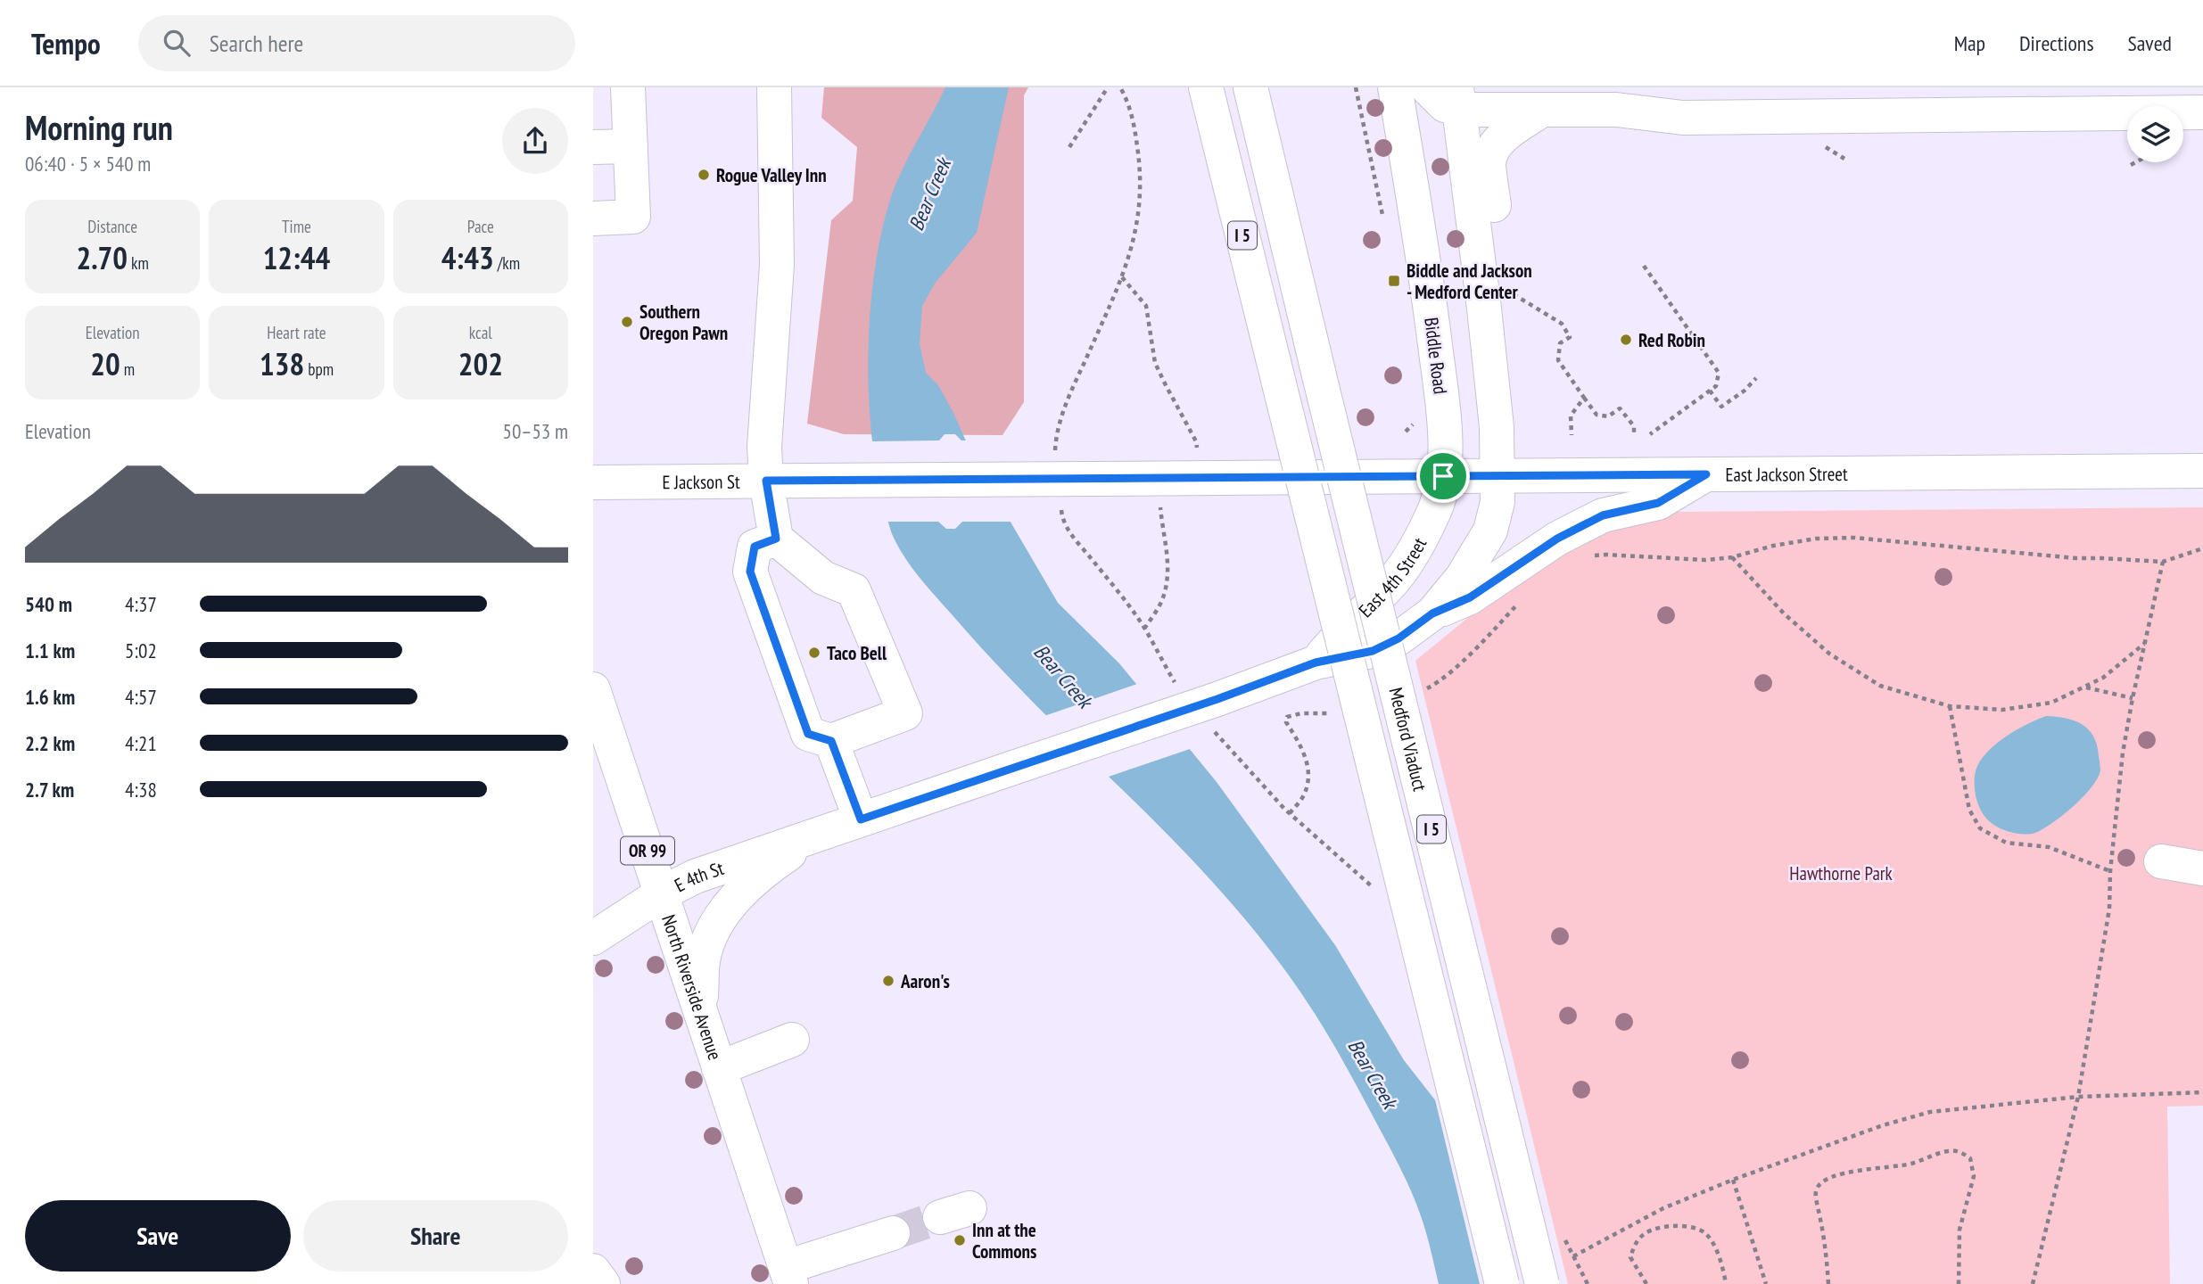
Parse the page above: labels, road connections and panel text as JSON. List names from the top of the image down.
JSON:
{
  "streets": {
    "main road": [
      "I 5",
      "Biddle Road",
      "East Jackson Street",
      "E Jackson St",
      "East 4th Street",
      "Medford Viaduct",
      "OR 99",
      "E 4th St",
      "North Riverside Avenue"
    ]
  },
  "crossings": [
    ["Biddle Road", "East Jackson Street"],
    ["Biddle Road", "East 4th Street"],
    ["East Jackson Street", "E Jackson St"],
    ["East Jackson Street", "East 4th Street"],
    ["East 4th Street", "E 4th St"],
    ["E 4th St", "North Riverside Avenue"]
  ],
  "water": ["Bear Creek"],
  "parks": ["Hawthorne Park"],
  "places": {
    "other": [
      "Rogue Valley Inn",
      "Southern Oregon Pawn",
      "Red Robin",
      "Taco Bell",
      "Aaron's",
      "Inn at the Commons"
    ],
    "transit": ["Biddle and Jackson - Medford Center"]
  },
  "page": {
    "header": "Tempo",
    "search": "Search here",
    "nav": ["Map", "Directions", "Saved"],
    "heading": ["Morning run", "06:40 · 5 × 540 m"],
    "stats": [
      ["Distance", "2.70 km"],
      ["Time", "12:44"],
      ["Pace", "4:43 /km"],
      ["Elevation", "20 m"],
      ["Heart rate", "138 bpm"],
      ["kcal", "202"]
    ],
    "chart": ["Elevation", "50–53 m"],
    "list": [
      {
        "name": "540 m",
        "note": "4:37"
      },
      {
        "name": "1.1 km",
        "note": "5:02"
      },
      {
        "name": "1.6 km",
        "note": "4:57"
      },
      {
        "name": "2.2 km",
        "note": "4:21"
      },
      {
        "name": "2.7 km",
        "note": "4:38"
      }
    ],
    "buttons": ["Save", "Share"]
  }
}
